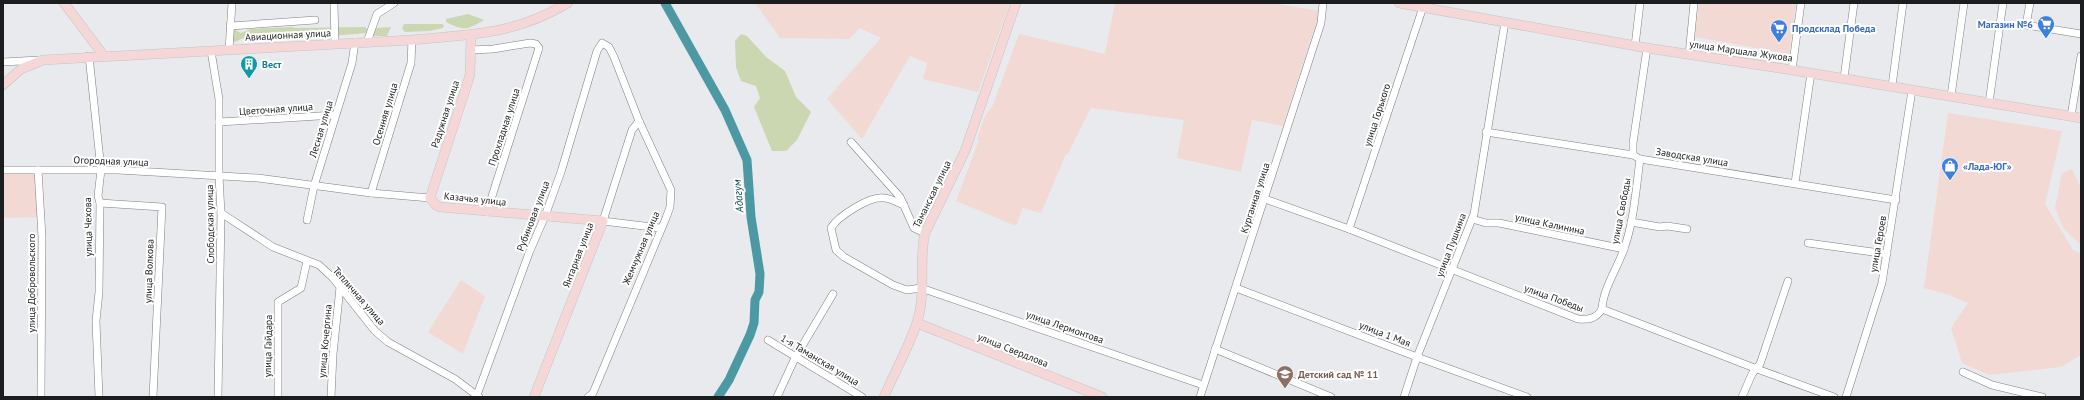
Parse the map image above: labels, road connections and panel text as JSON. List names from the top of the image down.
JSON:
{
  "streets": {
    "main road": [
      "Авиационная улица",
      "улица Маршала Жукова",
      "Радужная улица",
      "Таманская улица",
      "Казачья улица",
      "Янтарная улица",
      "улица Свердлова"
    ],
    "street": [
      "Цветочная улица",
      "Осенняя улица",
      "улица Горького",
      "Прохладная улица",
      "Лесная улица",
      "Заводская улица",
      "Огородная улица",
      "Курганная улица",
      "улица Свободы",
      "Рубиновая улица",
      "Слободская улица",
      "улица Калинина",
      "улица Чехова",
      "улица Героев",
      "улица Пушкина",
      "Жемчужная улица",
      "улица Волкова",
      "улица Добровольского",
      "Тепличная улица",
      "улица Победы",
      "улица Лермонтова",
      "улица 1 Мая",
      "улица Кочергина",
      "улица Гайдара",
      "1-я Таманская улица"
    ]
  },
  "crossings": [
    ["Авиационная улица", "Осенняя улица"],
    ["Авиационная улица", "Радужная улица"],
    ["Авиационная улица", "Лесная улица"],
    ["Авиационная улица", "Слободская улица"],
    ["Авиационная улица", "улица Чехова"],
    ["улица Маршала Жукова", "улица Горького"],
    ["улица Маршала Жукова", "улица Героев"],
    ["улица Маршала Жукова", "улица Пушкина"],
    ["Цветочная улица", "Лесная улица"],
    ["Цветочная улица", "Слободская улица"],
    ["Осенняя улица", "Казачья улица"],
    ["Радужная улица", "Прохладная улица"],
    ["Радужная улица", "Казачья улица"],
    ["улица Горького", "улица Победы"],
    ["Прохладная улица", "Казачья улица"],
    ["Лесная улица", "Казачья улица"],
    ["Заводская улица", "улица Свободы"],
    ["Заводская улица", "улица Героев"],
    ["Заводская улица", "улица Пушкина"],
    ["Огородная улица", "Казачья улица"],
    ["Огородная улица", "Слободская улица"],
    ["Огородная улица", "улица Чехова"],
    ["Огородная улица", "улица Добровольского"],
    ["Таманская улица", "улица Лермонтова"],
    ["Таманская улица", "улица Свердлова"],
    ["Курганная улица", "улица Победы"],
    ["Курганная улица", "улица Лермонтова"],
    ["Курганная улица", "улица 1 Мая"],
    ["Казачья улица", "Рубиновая улица"],
    ["Казачья улица", "Слободская улица"],
    ["Казачья улица", "Жемчужная улица"],
    ["Казачья улица", "Янтарная улица"],
    ["улица Свободы", "улица Калинина"],
    ["улица Свободы", "улица Победы"],
    ["Рубиновая улица", "Жемчужная улица"],
    ["Рубиновая улица", "Тепличная улица"],
    ["Слободская улица", "Тепличная улица"],
    ["улица Калинина", "улица Пушкина"],
    ["улица Чехова", "улица Волкова"],
    ["улица Пушкина", "улица Победы"],
    ["улица Пушкина", "улица 1 Мая"],
    ["Жемчужная улица", "Янтарная улица"],
    ["Тепличная улица", "улица Кочергина"],
    ["Тепличная улица", "улица Гайдара"]
  ],
  "water": ["Адагум"],
  "places": {
    "supermarket": ["Магазин №6", "Продсклад Победа"],
    "building": ["Вест"],
    "shop": ["«Лада-ЮГ»"],
    "school or university": ["Детский сад № 11"]
  }
}
